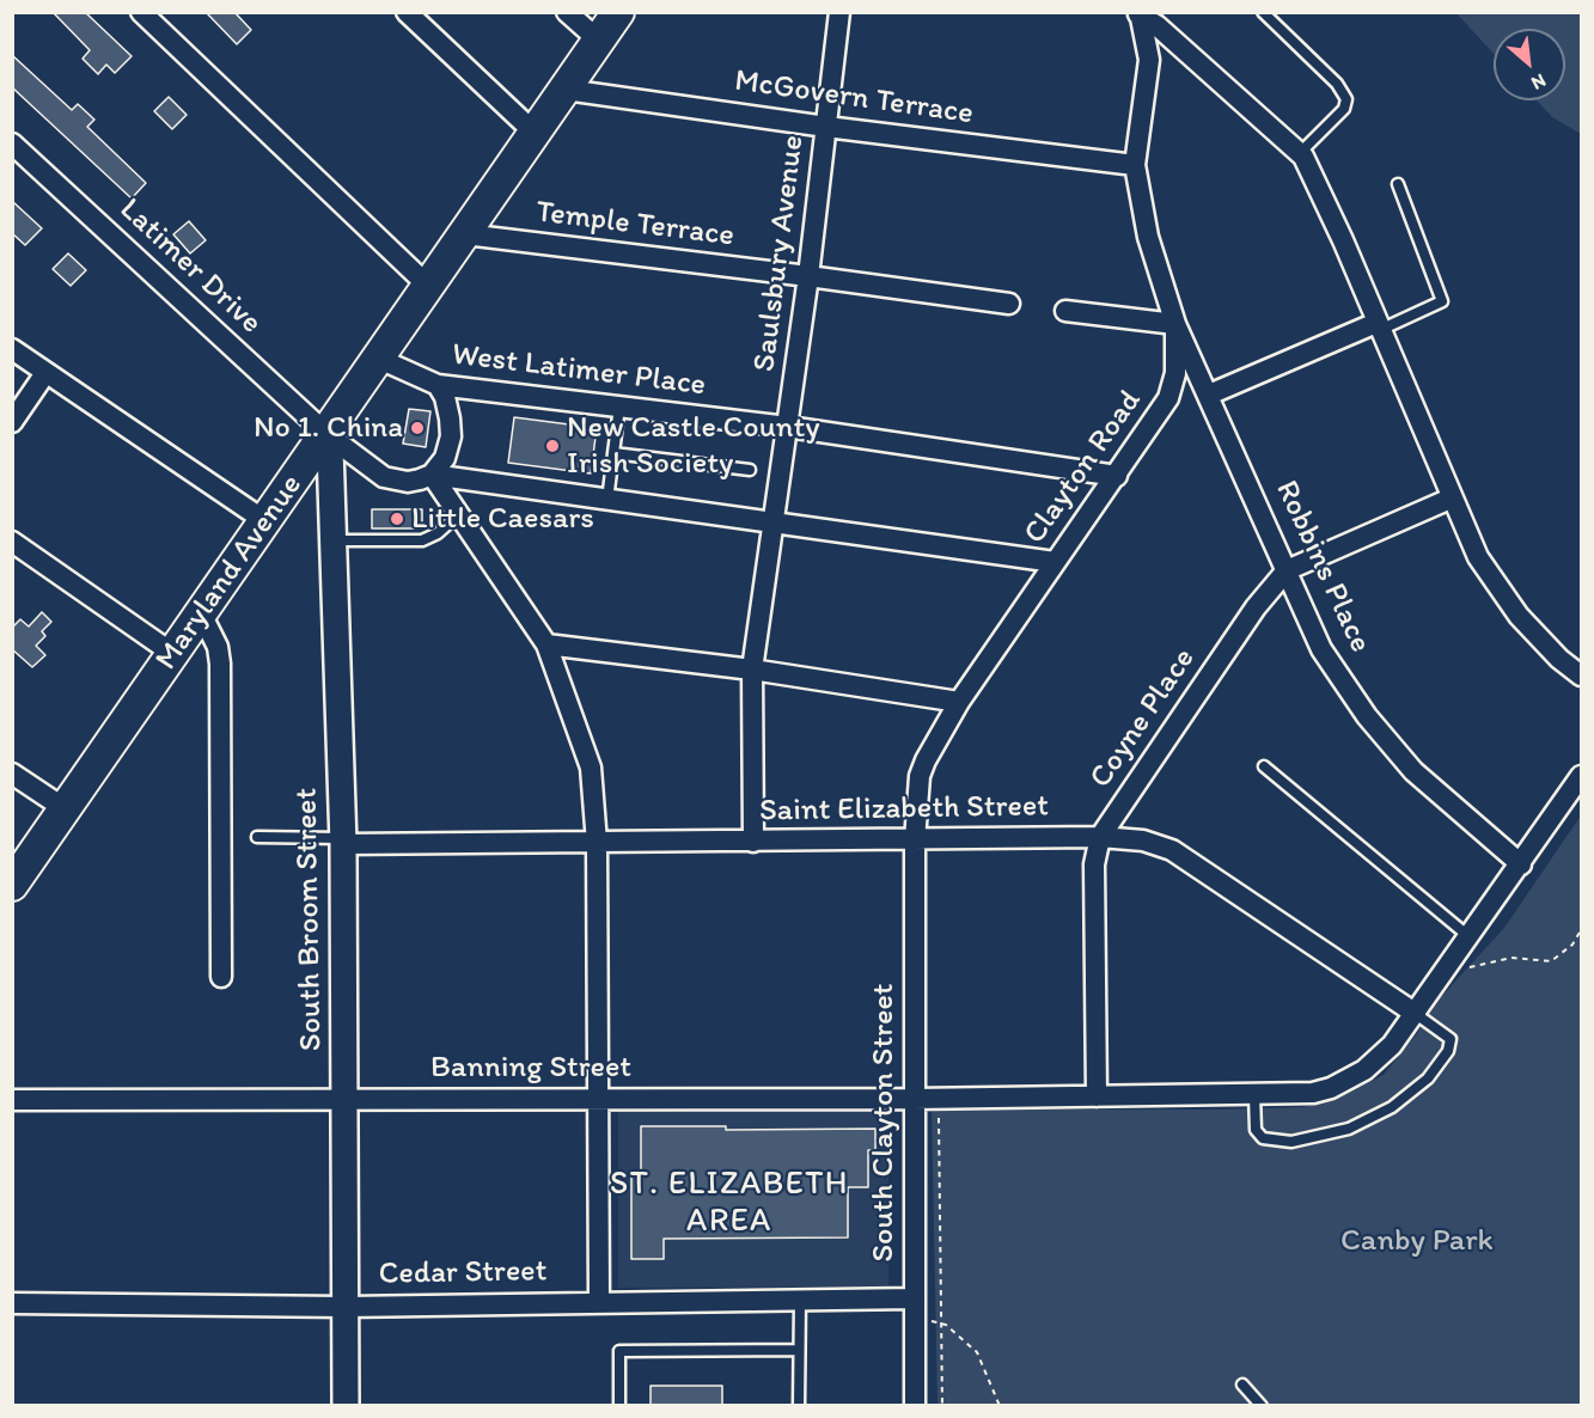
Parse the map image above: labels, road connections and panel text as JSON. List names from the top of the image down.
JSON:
{
  "streets": {
    "main road": ["Maryland Avenue"],
    "street": [
      "McGovern Terrace",
      "Temple Terrace",
      "Saulsbury Avenue",
      "Latimer Drive",
      "West Latimer Place",
      "Clayton Road",
      "Robbins Place",
      "Coyne Place",
      "Saint Elizabeth Street",
      "South Broom Street",
      "Banning Street",
      "South Clayton Street",
      "Cedar Street"
    ]
  },
  "crossings": [
    ["McGovern Terrace", "Saulsbury Avenue"],
    ["McGovern Terrace", "Clayton Road"],
    ["McGovern Terrace", "Maryland Avenue"],
    ["Temple Terrace", "Saulsbury Avenue"],
    ["Temple Terrace", "Maryland Avenue"],
    ["Saulsbury Avenue", "West Latimer Place"],
    ["Saulsbury Avenue", "Saint Elizabeth Street"],
    ["Latimer Drive", "West Latimer Place"],
    ["Latimer Drive", "Maryland Avenue"],
    ["Latimer Drive", "South Broom Street"],
    ["West Latimer Place", "Clayton Road"],
    ["West Latimer Place", "Maryland Avenue"],
    ["West Latimer Place", "South Broom Street"],
    ["Clayton Road", "Robbins Place"],
    ["Clayton Road", "Saint Elizabeth Street"],
    ["Clayton Road", "South Clayton Street"],
    ["Robbins Place", "Coyne Place"],
    ["Robbins Place", "Banning Street"],
    ["Maryland Avenue", "South Broom Street"],
    ["Coyne Place", "Saint Elizabeth Street"],
    ["Coyne Place", "Banning Street"],
    ["Saint Elizabeth Street", "South Broom Street"],
    ["Saint Elizabeth Street", "Banning Street"],
    ["Saint Elizabeth Street", "South Clayton Street"],
    ["South Broom Street", "Banning Street"],
    ["South Broom Street", "Cedar Street"],
    ["Banning Street", "South Clayton Street"],
    ["South Clayton Street", "Cedar Street"]
  ],
  "districts": ["ST. ELIZABETH AREA"],
  "parks": ["Canby Park"],
  "places": ["No 1. China", "New Castle County Irish Society", "Little Caesars"],
  "north": "bottom right"
}
